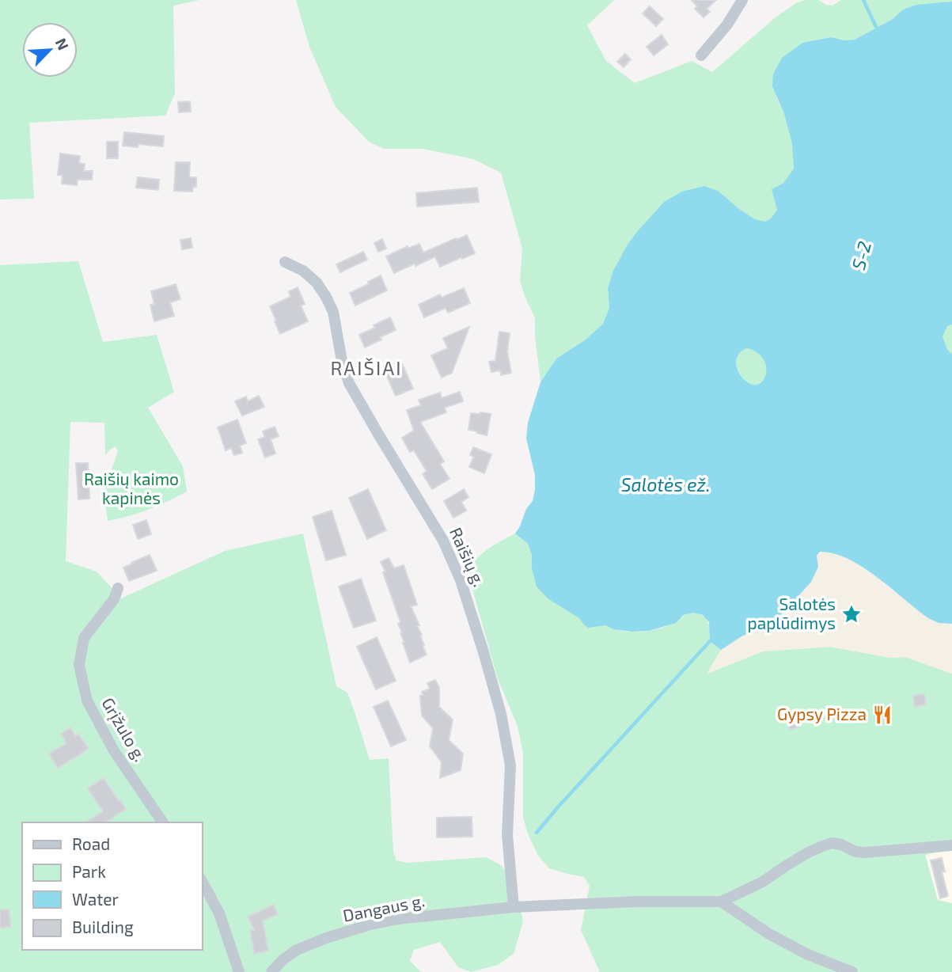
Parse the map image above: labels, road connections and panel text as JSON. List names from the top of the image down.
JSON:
{
  "streets": {
    "street": ["Raišių g.", "Grįžulo g.", "Dangaus g."]
  },
  "crossings": [
    ["Raišių g.", "Dangaus g."]
  ],
  "districts": ["RAIŠIAI"],
  "water": ["S-2", "Salotės ež."],
  "parks": ["Raišių kaimo kapinės"],
  "places": {
    "place": ["Salotės paplūdimys"],
    "restaurant": ["Gypsy Pizza"]
  },
  "legend": [
    "Road",
    "Park",
    "Water",
    "Building"
  ],
  "north": "top right"
}
